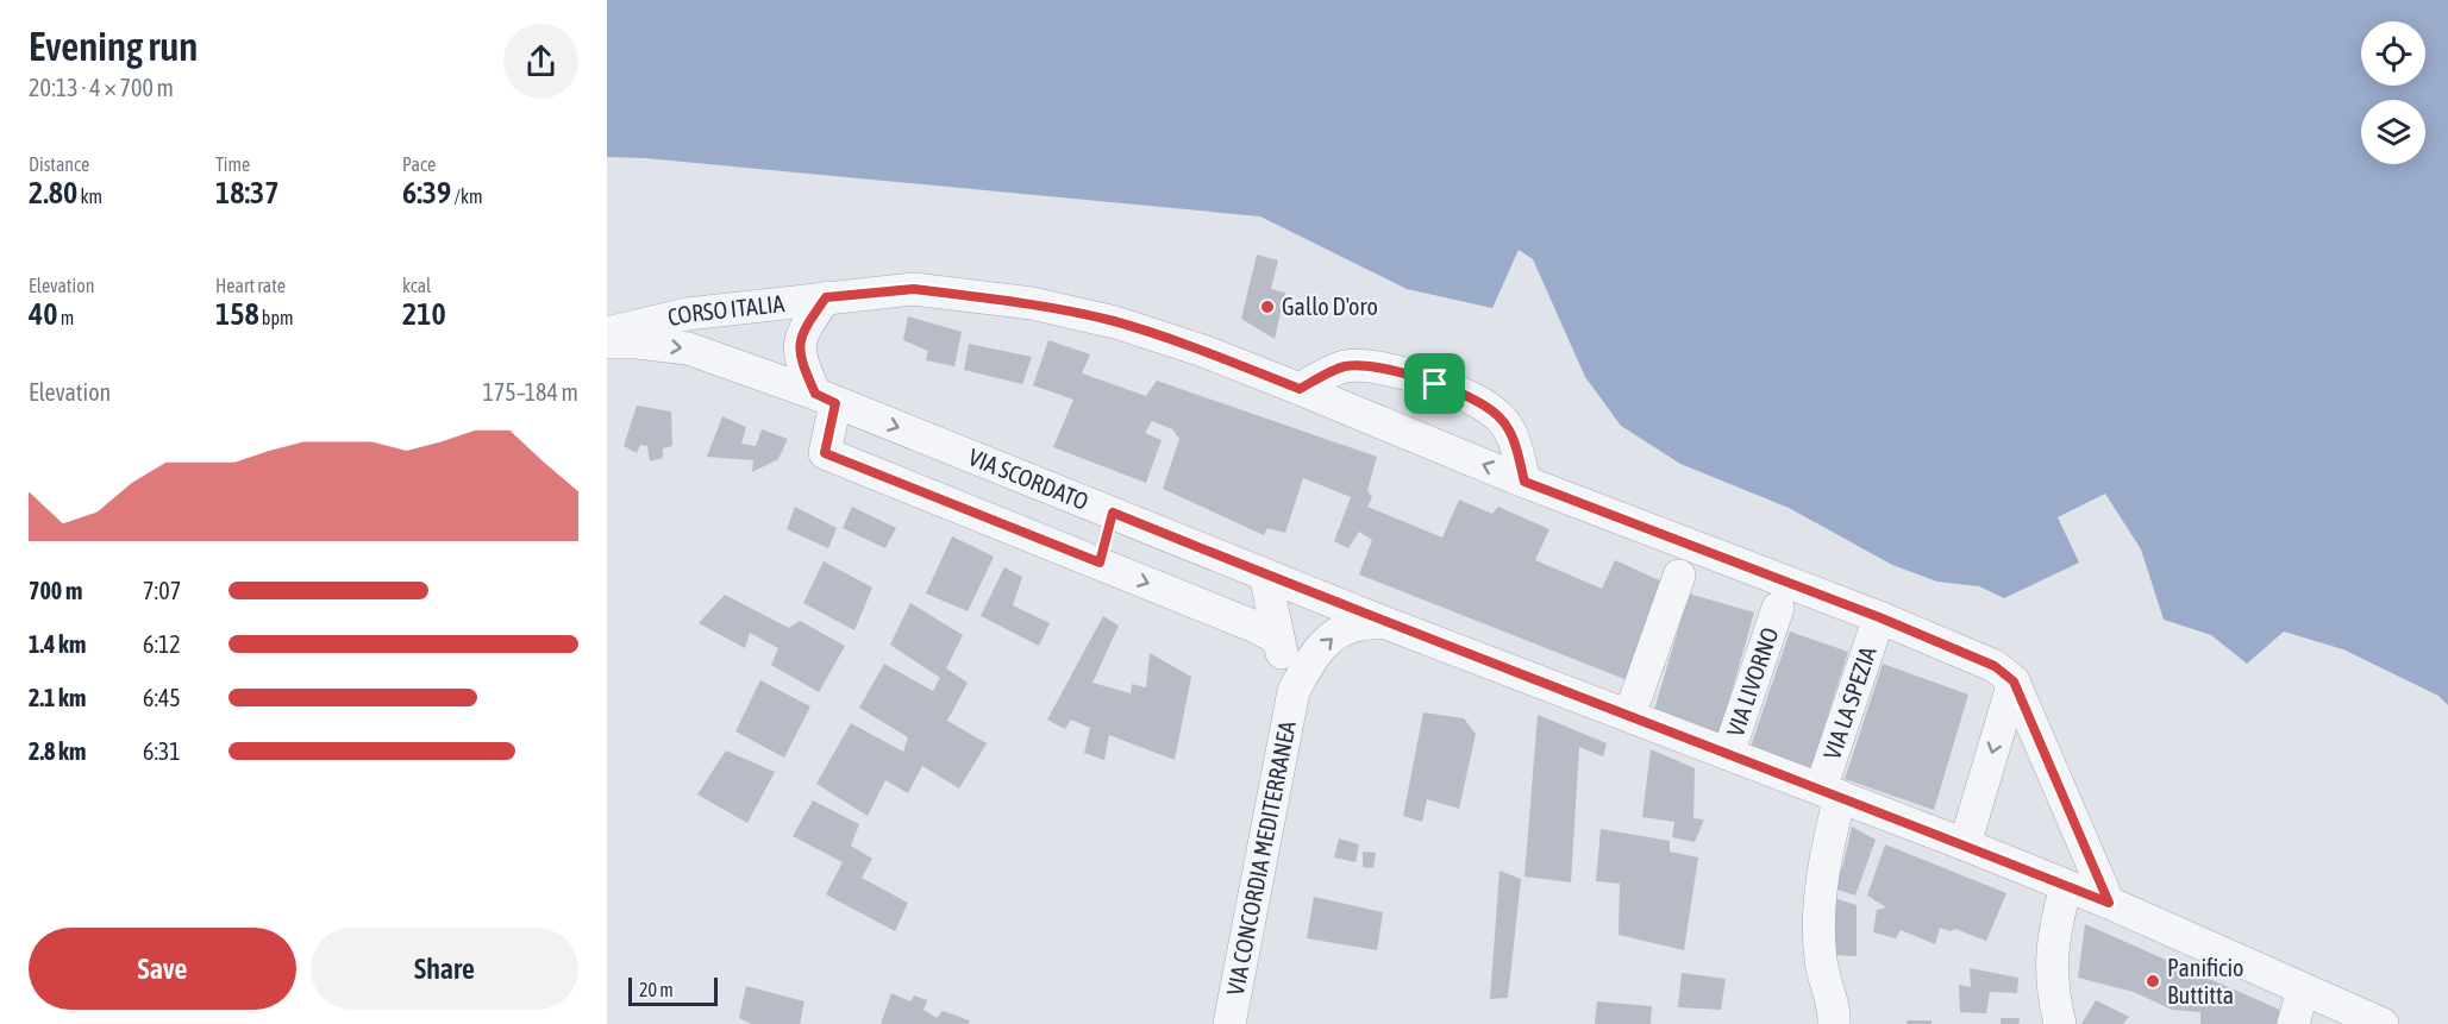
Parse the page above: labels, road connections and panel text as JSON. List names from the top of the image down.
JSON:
{
  "streets": {
    "street": [
      "CORSO ITALIA",
      "VIA SCORDATO",
      "VIA LIVORNO",
      "VIA LA SPEZIA",
      "VIA CONCORDIA MEDITERRANEA"
    ]
  },
  "crossings": [
    ["CORSO ITALIA", "VIA LA SPEZIA"],
    ["VIA SCORDATO", "VIA LIVORNO"],
    ["VIA SCORDATO", "VIA LA SPEZIA"]
  ],
  "places": ["Gallo D'oro", "Panificio Buttitta"],
  "scale_bar": "20 m",
  "page": {
    "heading": ["Evening run", "20:13 · 4 × 700 m"],
    "stats": [
      ["Distance", "2.80 km"],
      ["Time", "18:37"],
      ["Pace", "6:39 /km"],
      ["Elevation", "40 m"],
      ["Heart rate", "158 bpm"],
      ["kcal", "210"]
    ],
    "chart": ["Elevation", "175–184 m"],
    "list": [
      {
        "name": "700 m",
        "note": "7:07"
      },
      {
        "name": "1.4 km",
        "note": "6:12"
      },
      {
        "name": "2.1 km",
        "note": "6:45"
      },
      {
        "name": "2.8 km",
        "note": "6:31"
      }
    ],
    "buttons": ["Save", "Share"],
    "scale": "20 m"
  }
}
